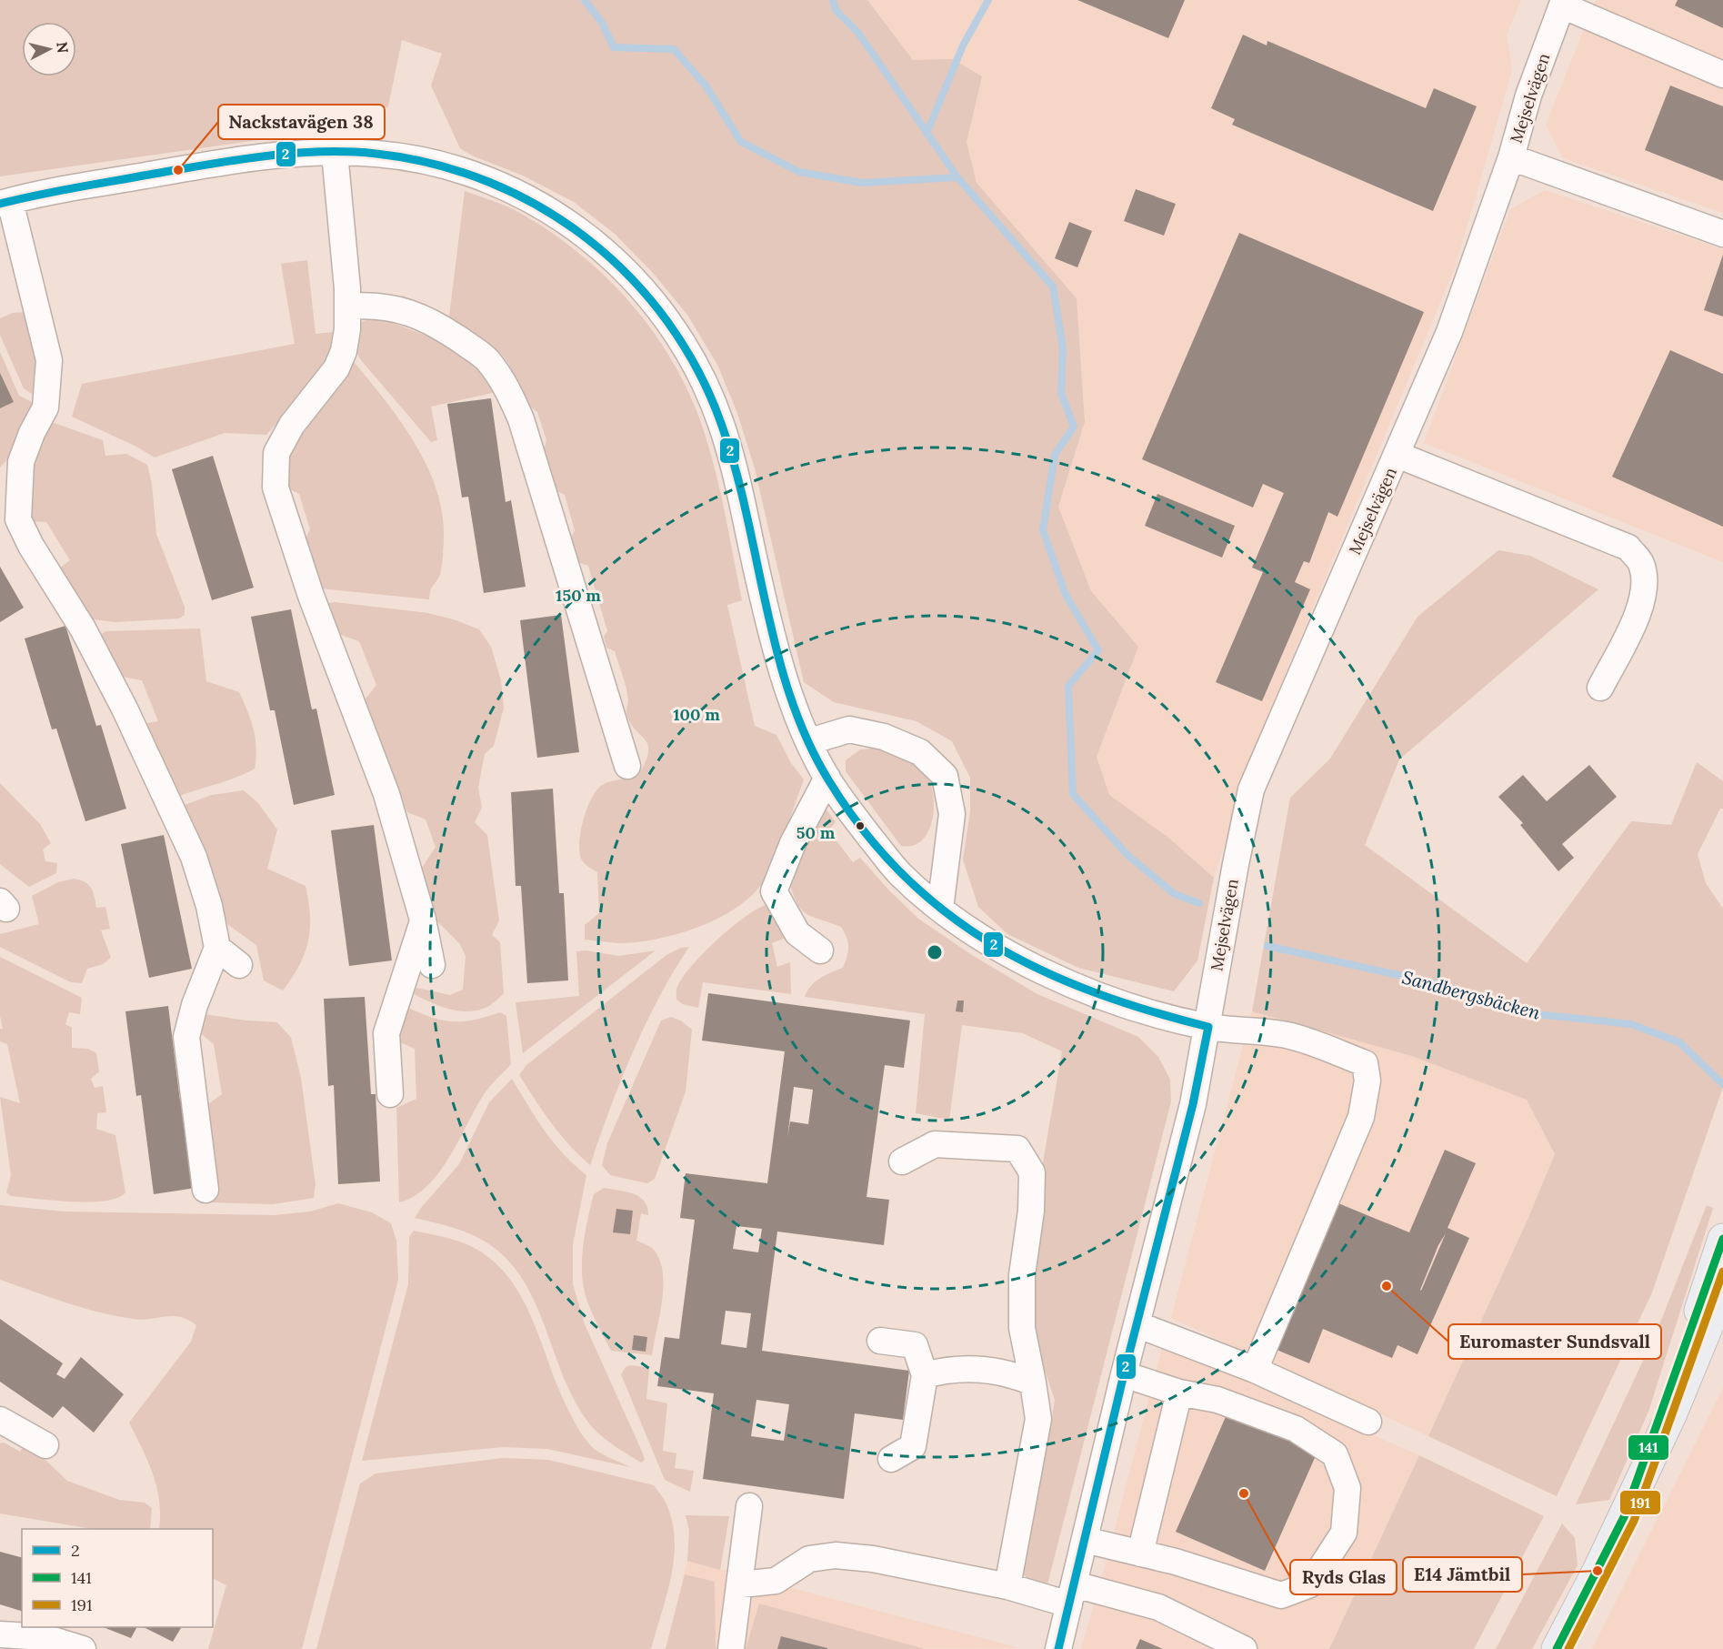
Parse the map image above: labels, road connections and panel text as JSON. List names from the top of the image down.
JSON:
{
  "streets": {
    "street": ["Mejselvägen"]
  },
  "water": ["Sandbergsbäcken"],
  "places": [
    "Nackstavägen 38",
    "Euromaster Sundsvall",
    "Ryds Glas",
    "E14 Jämtbil"
  ],
  "lines": ["transit line 2", "transit line 141", "transit line 191"],
  "legend": ["2", "141", "191"],
  "north": "right",
  "rings": ["150 m", "100 m", "50 m"]
}
